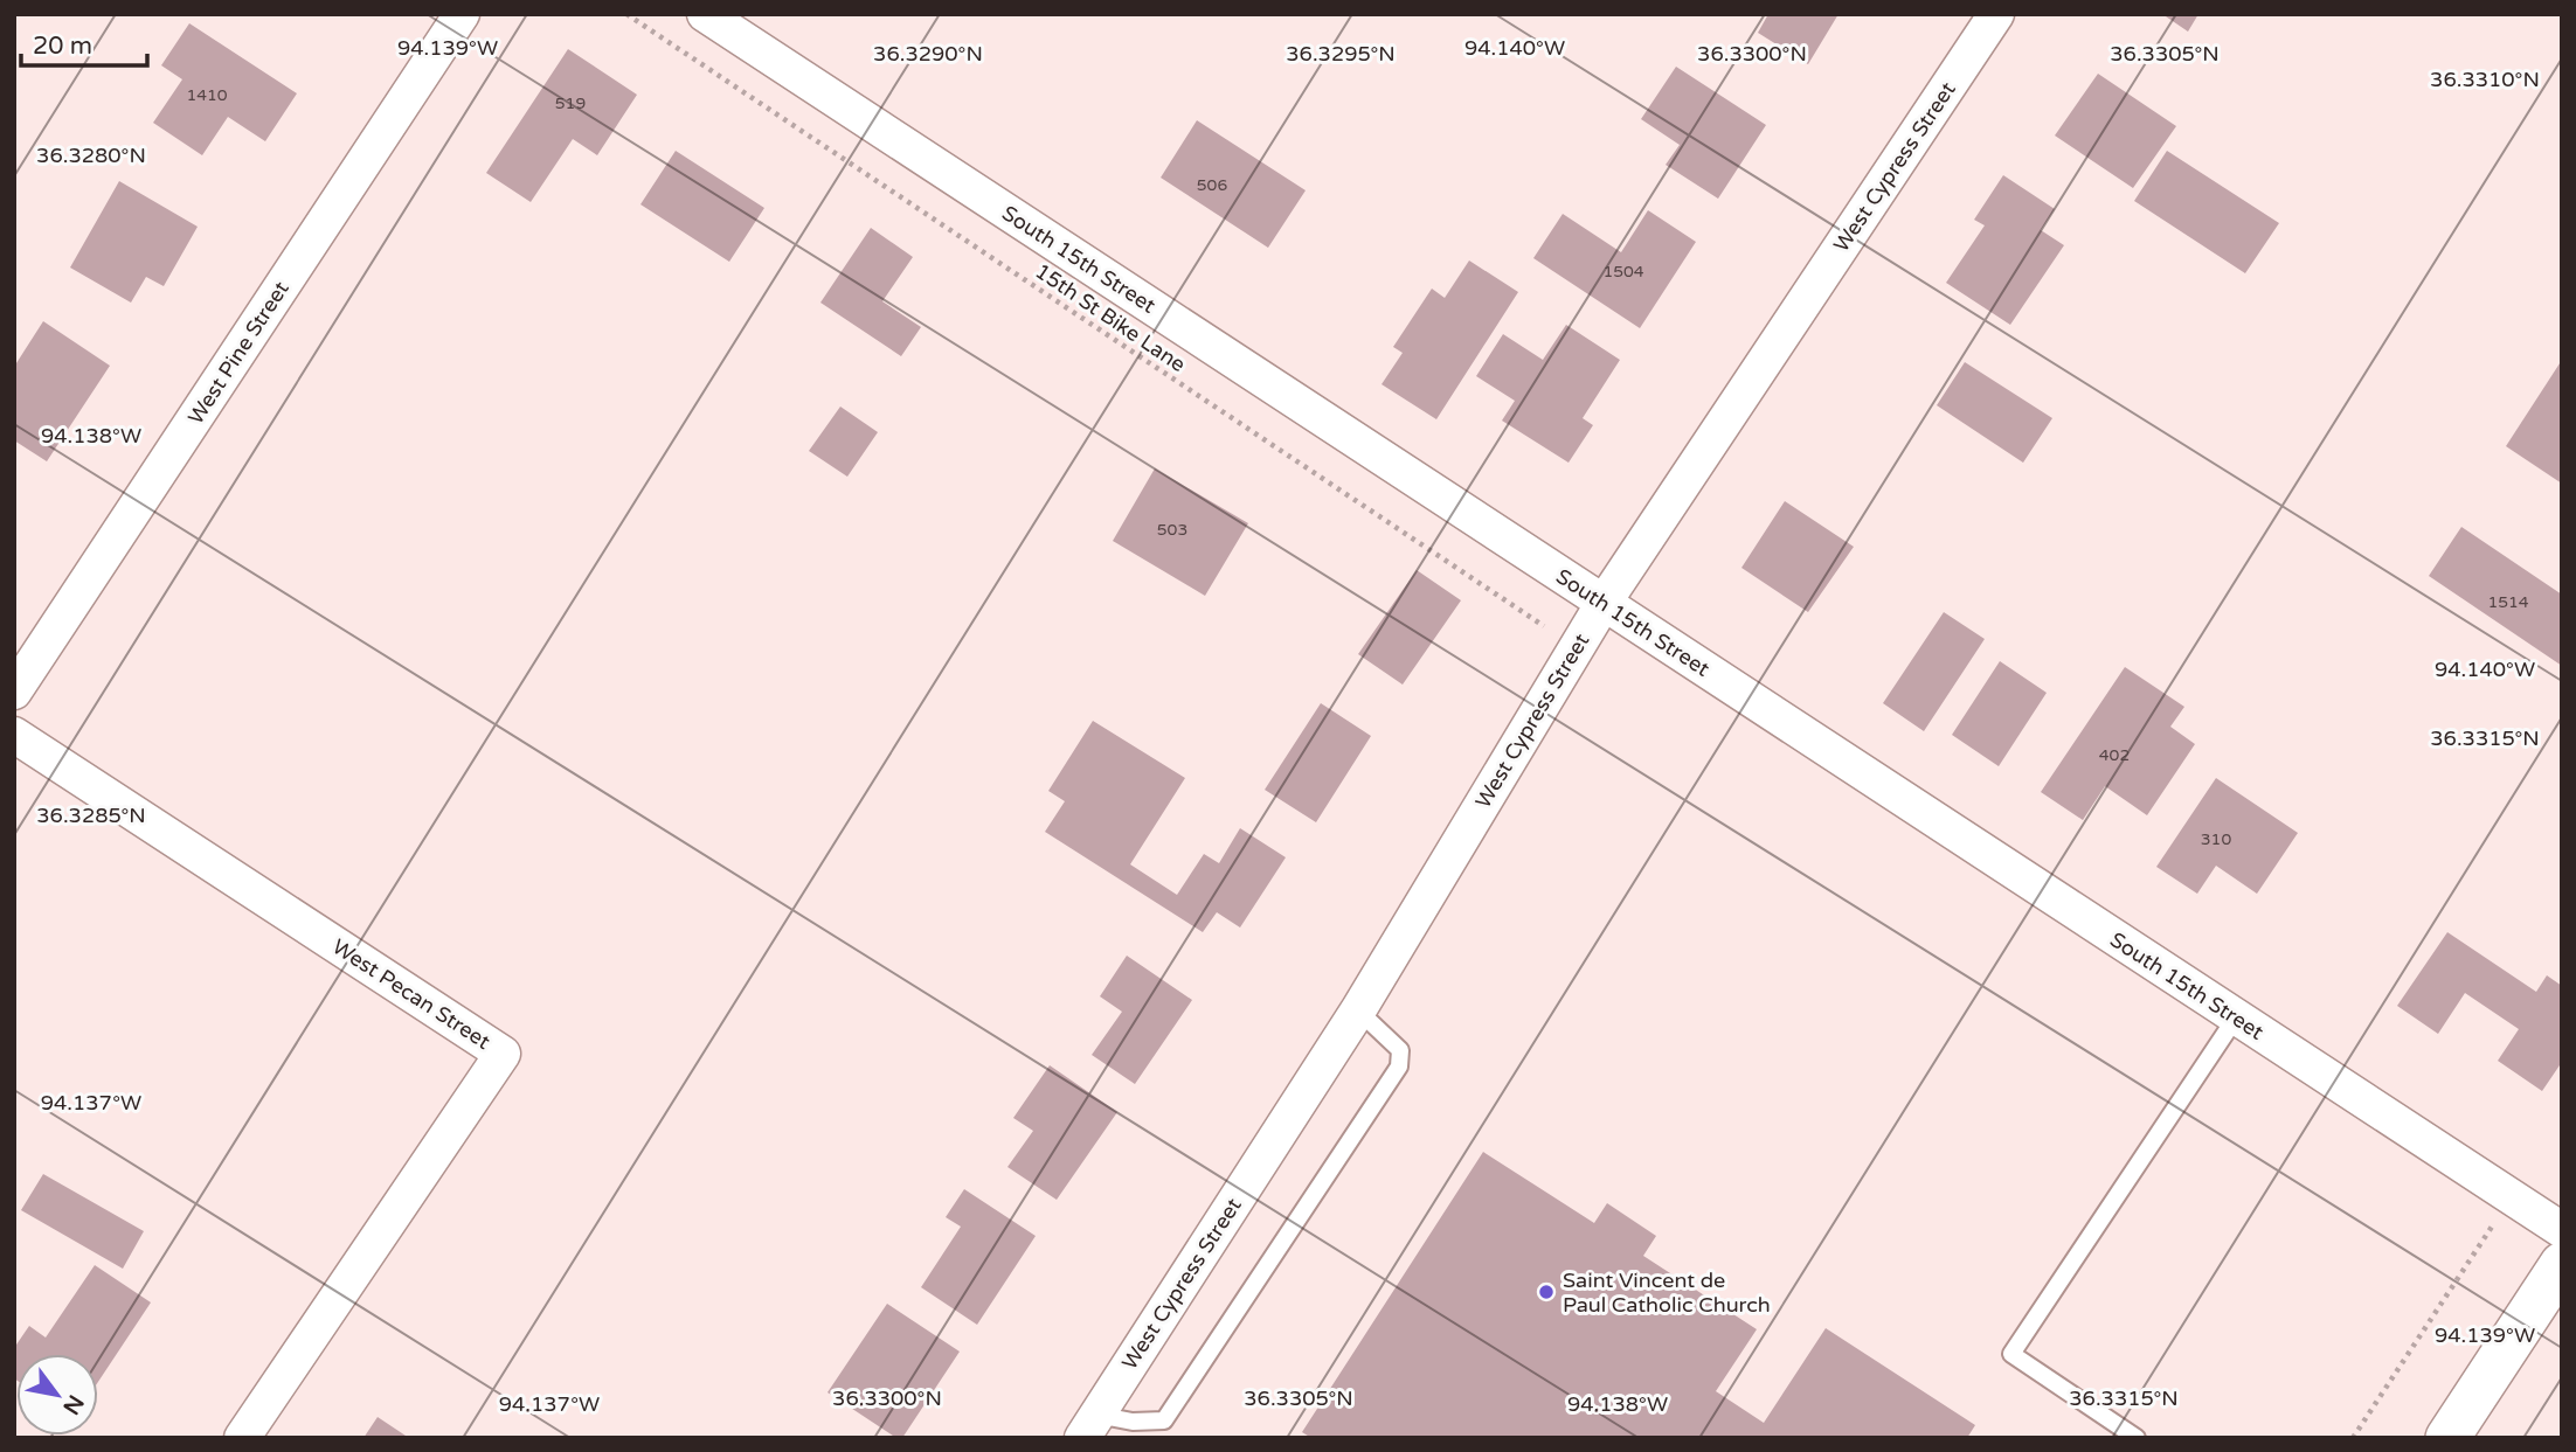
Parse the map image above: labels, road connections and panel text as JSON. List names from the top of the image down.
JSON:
{
  "streets": {
    "street": [
      "West Cypress Street",
      "South 15th Street",
      "West Pine Street",
      "West Pecan Street"
    ],
    "path": ["15th St Bike Lane"]
  },
  "crossings": [
    ["West Cypress Street", "South 15th Street"],
    ["West Cypress Street", "15th St Bike Lane"]
  ],
  "places": ["Saint Vincent de Paul Catholic Church"],
  "house_numbers": [
    "1410",
    "519",
    "506",
    "1504",
    "503",
    "1514",
    "402",
    "310"
  ],
  "scale_bar": "20 m",
  "north": "bottom right",
  "coordinates": [
    "94.140°W",
    "94.139°W",
    "36.3290°N",
    "36.3295°N",
    "36.3300°N",
    "36.3305°N",
    "36.3310°N",
    "36.3280°N",
    "94.138°W",
    "36.3315°N",
    "36.3285°N",
    "94.137°W"
  ]
}
